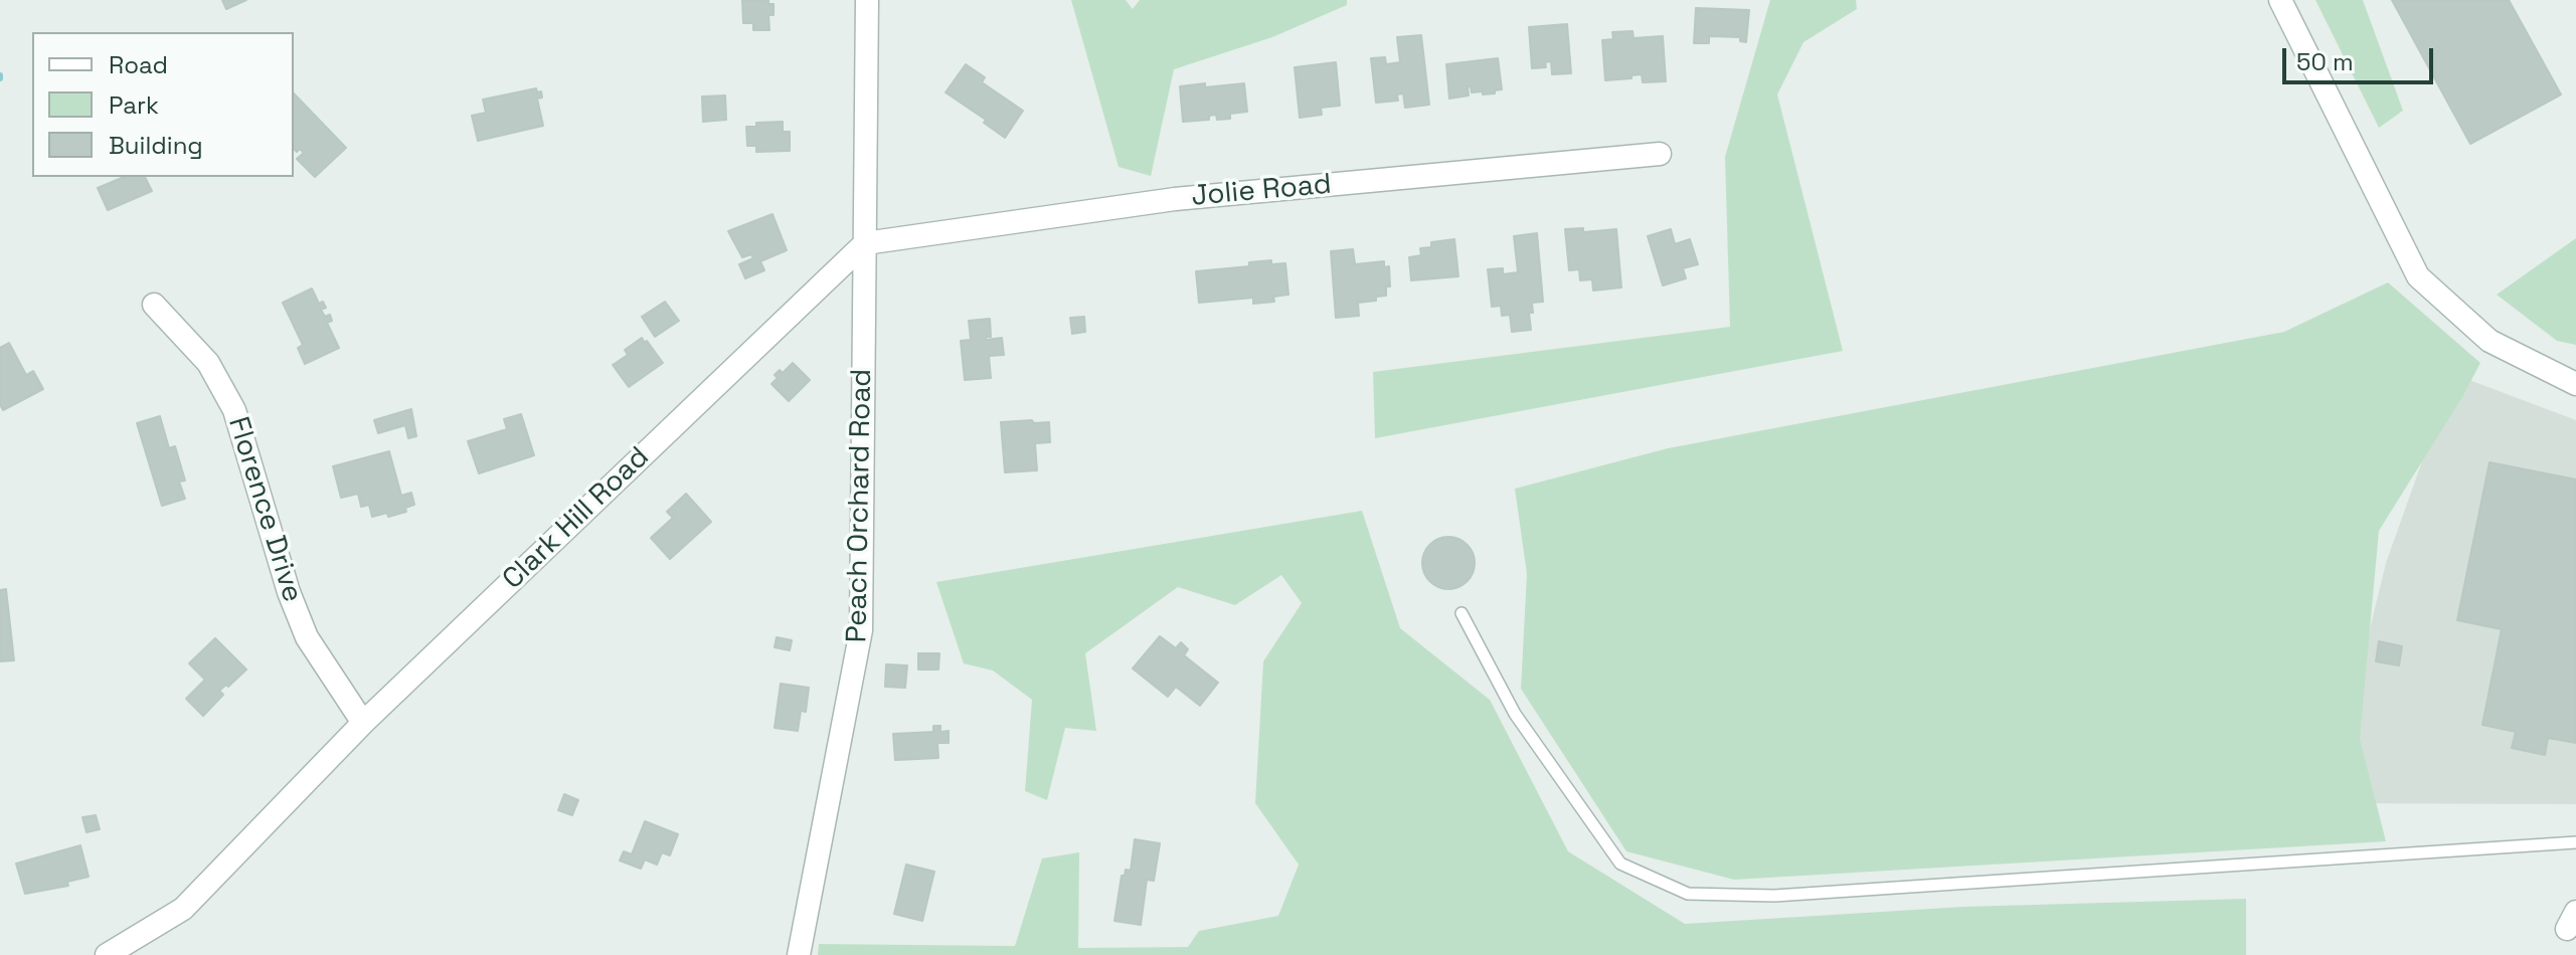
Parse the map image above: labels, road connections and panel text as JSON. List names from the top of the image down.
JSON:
{
  "streets": {
    "street": [
      "Jolie Road",
      "Peach Orchard Road",
      "Florence Drive",
      "Clark Hill Road"
    ]
  },
  "crossings": [
    ["Jolie Road", "Peach Orchard Road"],
    ["Jolie Road", "Clark Hill Road"],
    ["Peach Orchard Road", "Clark Hill Road"],
    ["Florence Drive", "Clark Hill Road"]
  ],
  "legend": ["Road", "Park", "Building"],
  "scale_bar": "50 m"
}
